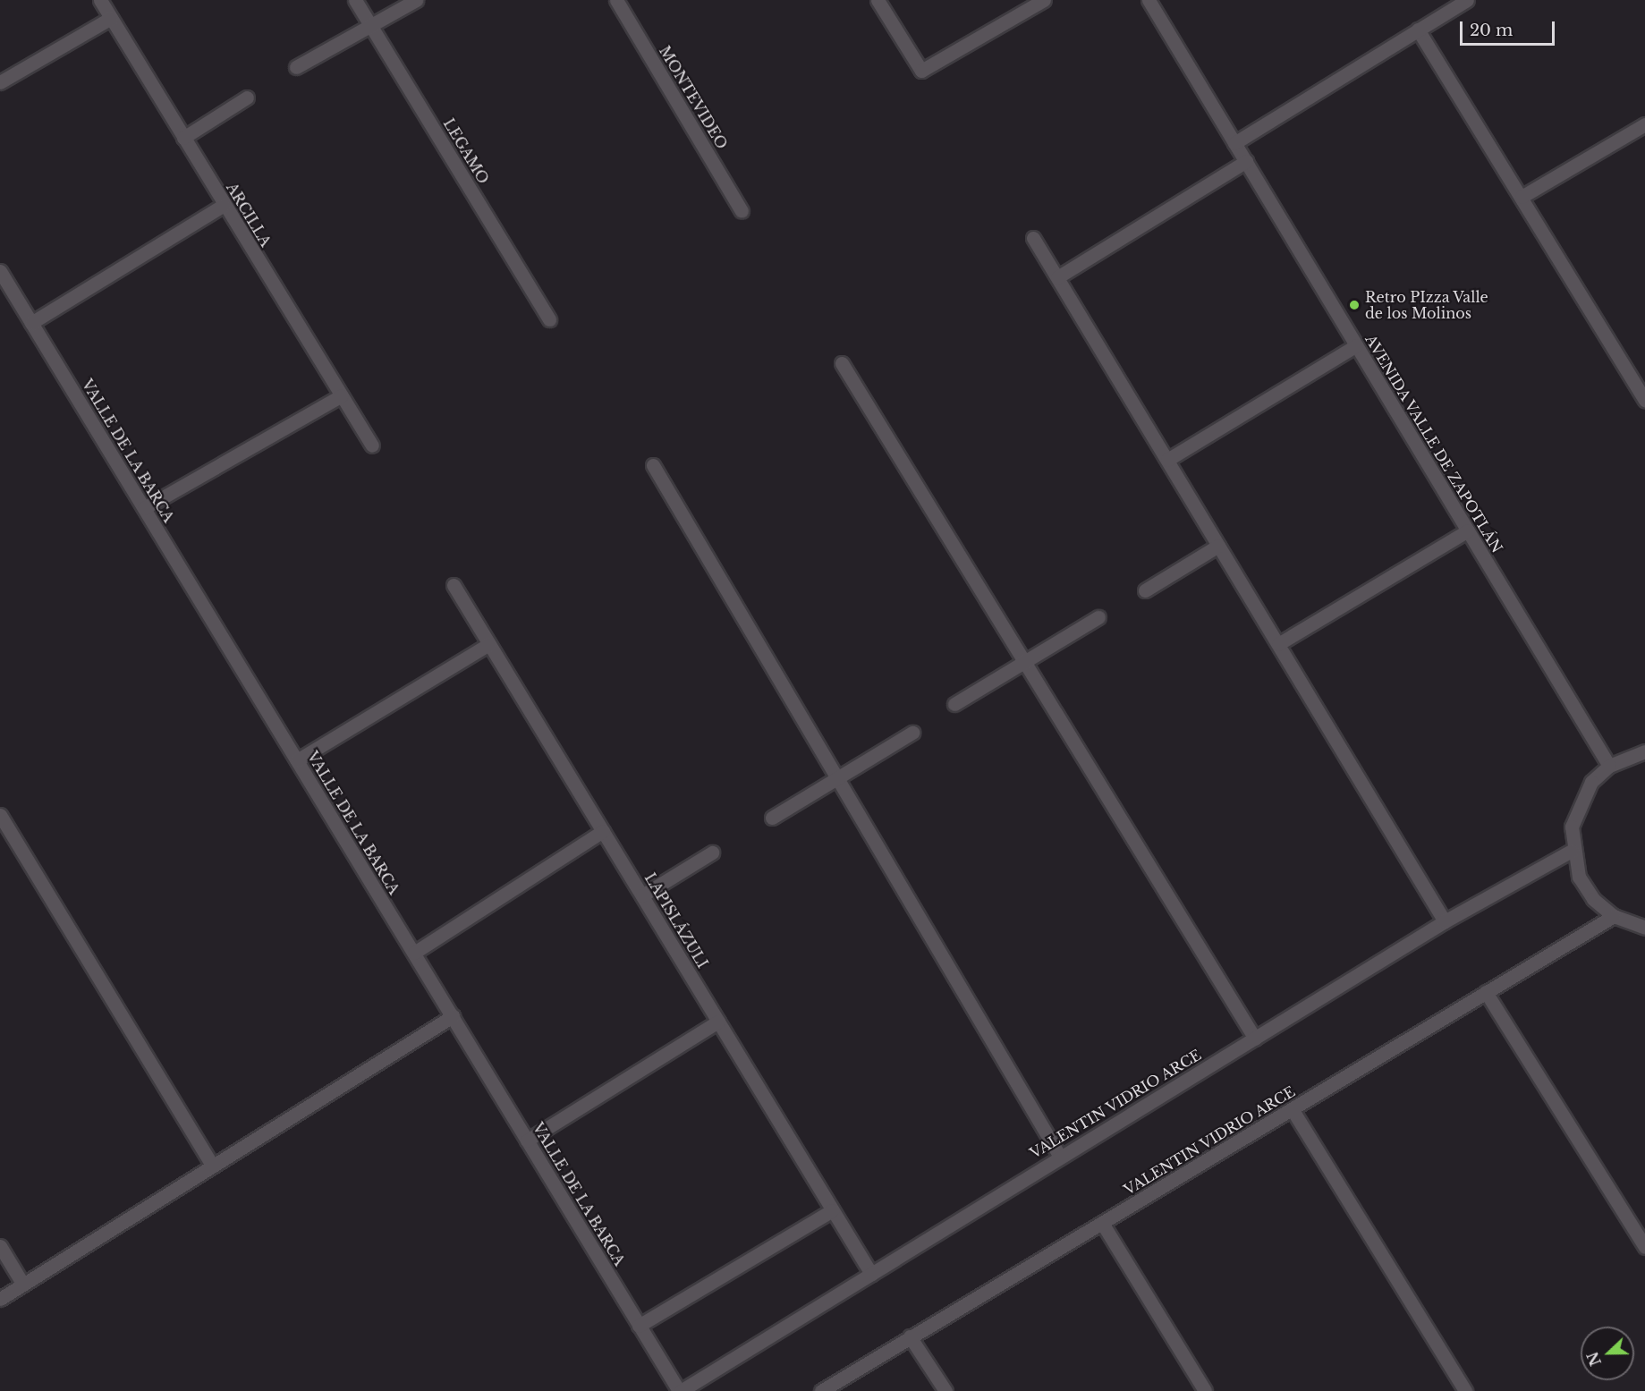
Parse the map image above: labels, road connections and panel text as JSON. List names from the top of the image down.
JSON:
{
  "streets": {
    "street": [
      "MONTEVIDEO",
      "LEGAMO",
      "ARCILLA",
      "AVENIDA VALLE DE ZAPOTLÁN",
      "VALLE DE LA BARCA",
      "LAPISLÁZULI",
      "VALENTIN VIDRIO ARCE"
    ]
  },
  "crossings": [
    ["VALLE DE LA BARCA", "VALENTIN VIDRIO ARCE"],
    ["LAPISLÁZULI", "VALENTIN VIDRIO ARCE"]
  ],
  "places": ["Retro PIzza Valle de los Molinos"],
  "scale_bar": "20 m",
  "north": "left"
}
